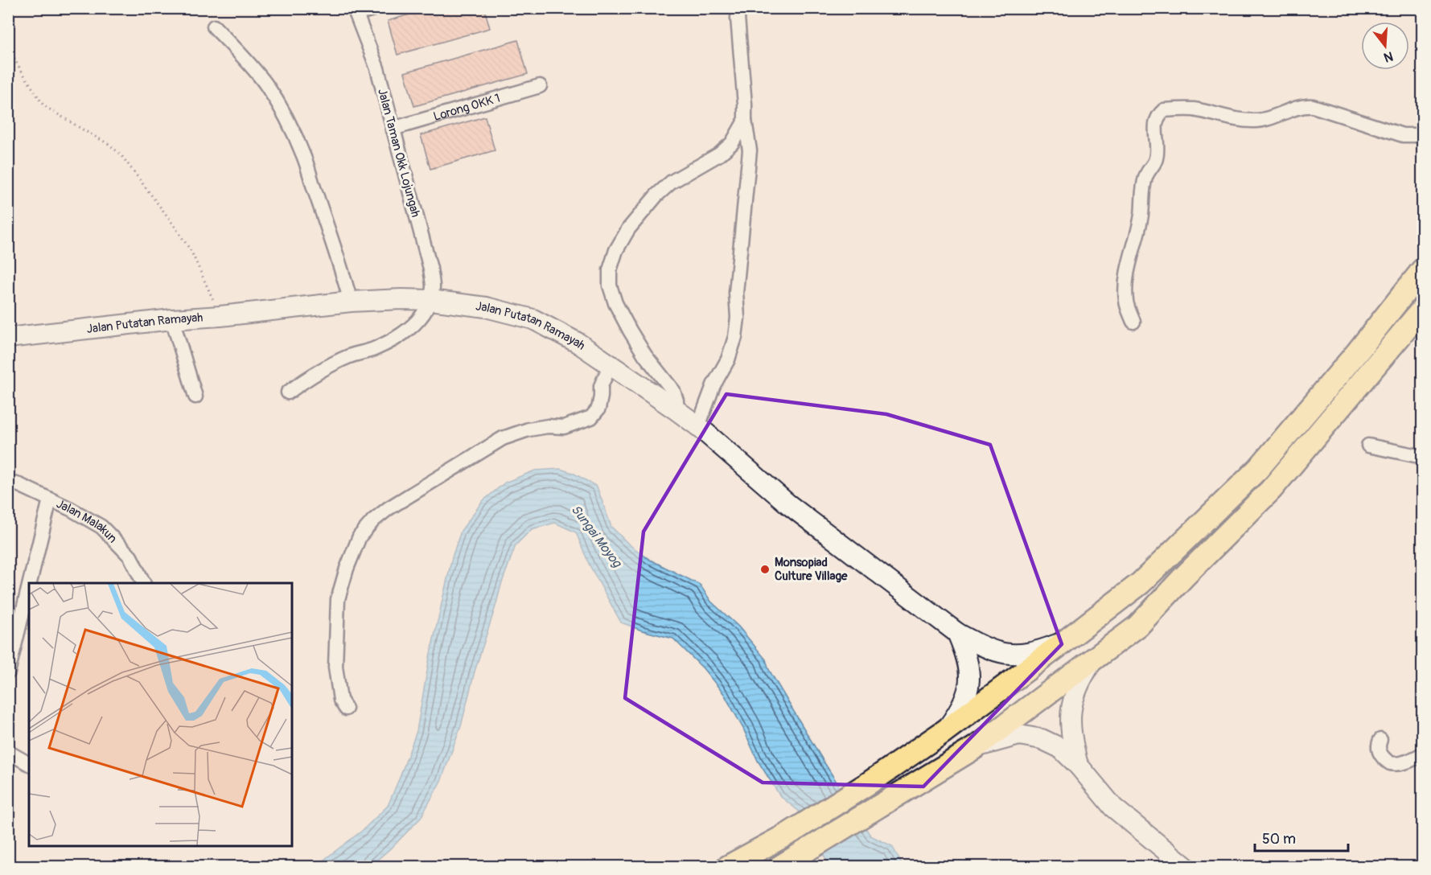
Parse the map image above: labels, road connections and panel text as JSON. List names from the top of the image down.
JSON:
{
  "streets": {
    "main road": ["Jalan Putatan Ramayah"],
    "street": ["Lorong OKK 1", "Jalan Taman Okk Lojungah", "Jalan Malakun"]
  },
  "crossings": [
    ["Lorong OKK 1", "Jalan Taman Okk Lojungah"],
    ["Jalan Taman Okk Lojungah", "Jalan Putatan Ramayah"]
  ],
  "water": ["Sungai Moyog"],
  "places": ["Monsopiad Culture Village"],
  "scale_bar": "50 m",
  "north": "bottom"
}
